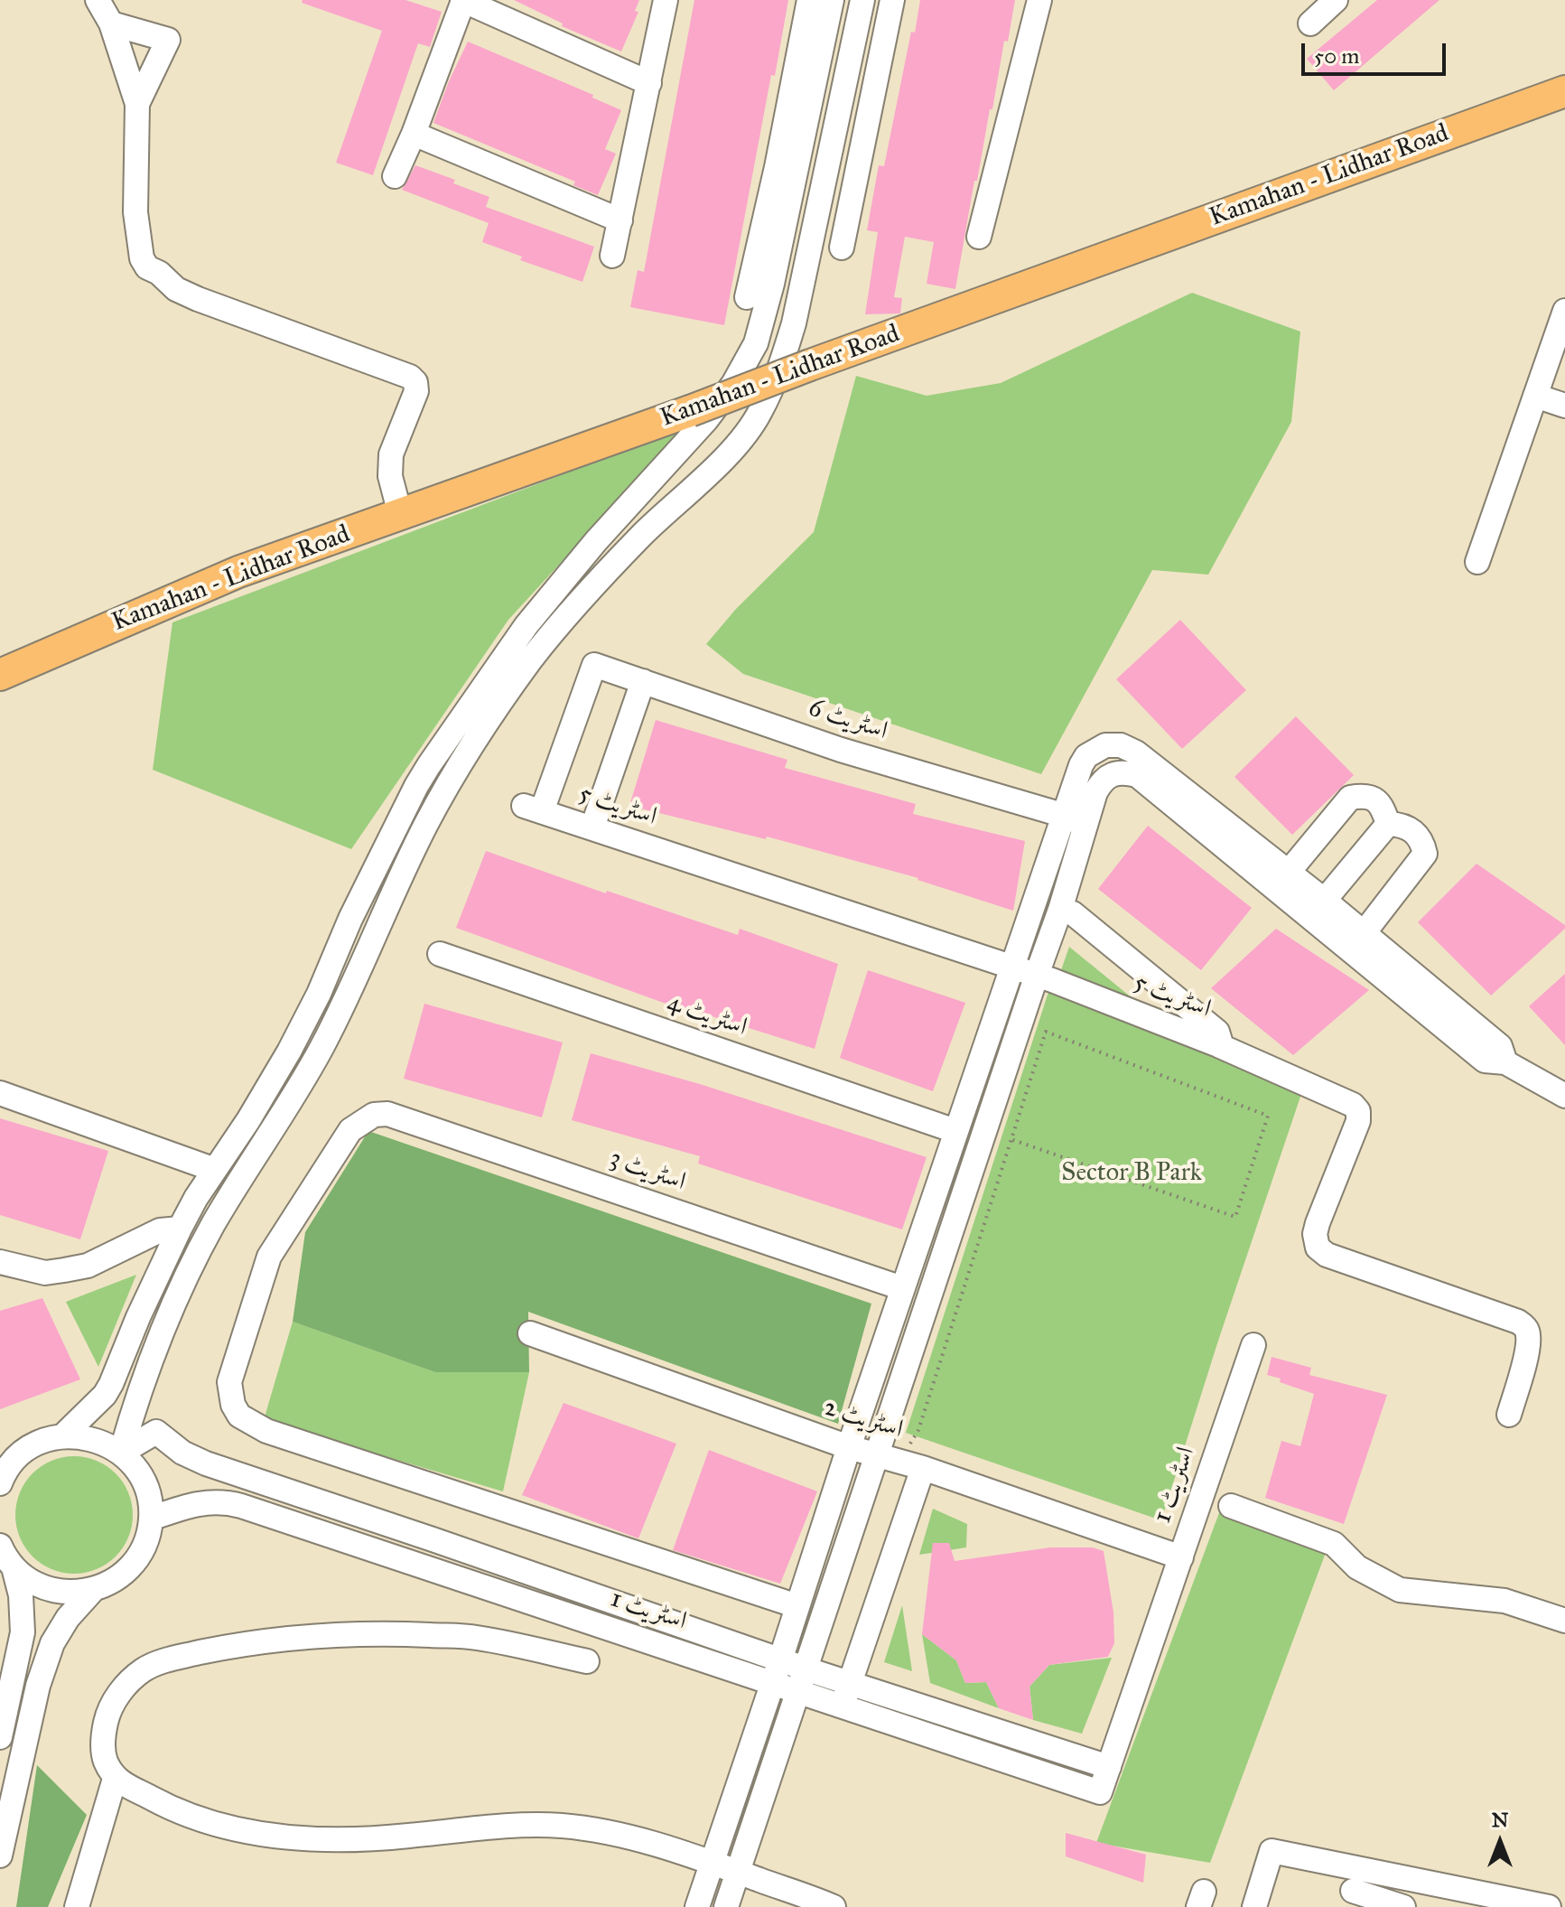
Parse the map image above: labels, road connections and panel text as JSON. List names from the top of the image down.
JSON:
{
  "streets": {
    "main road": ["Kamahan - Lidhar Road"],
    "street": [
      "اسٹریٹ 6",
      "اسٹریٹ 5",
      "اسٹریٹ 4",
      "اسٹریٹ 3",
      "اسٹریٹ 2",
      "اسٹریٹ 1"
    ]
  },
  "crossings": [
    ["اسٹریٹ 6", "اسٹریٹ 5"],
    ["اسٹریٹ 2", "اسٹریٹ 1"]
  ],
  "parks": ["Sector B Park"],
  "scale_bar": "50 m",
  "north": "top"
}
